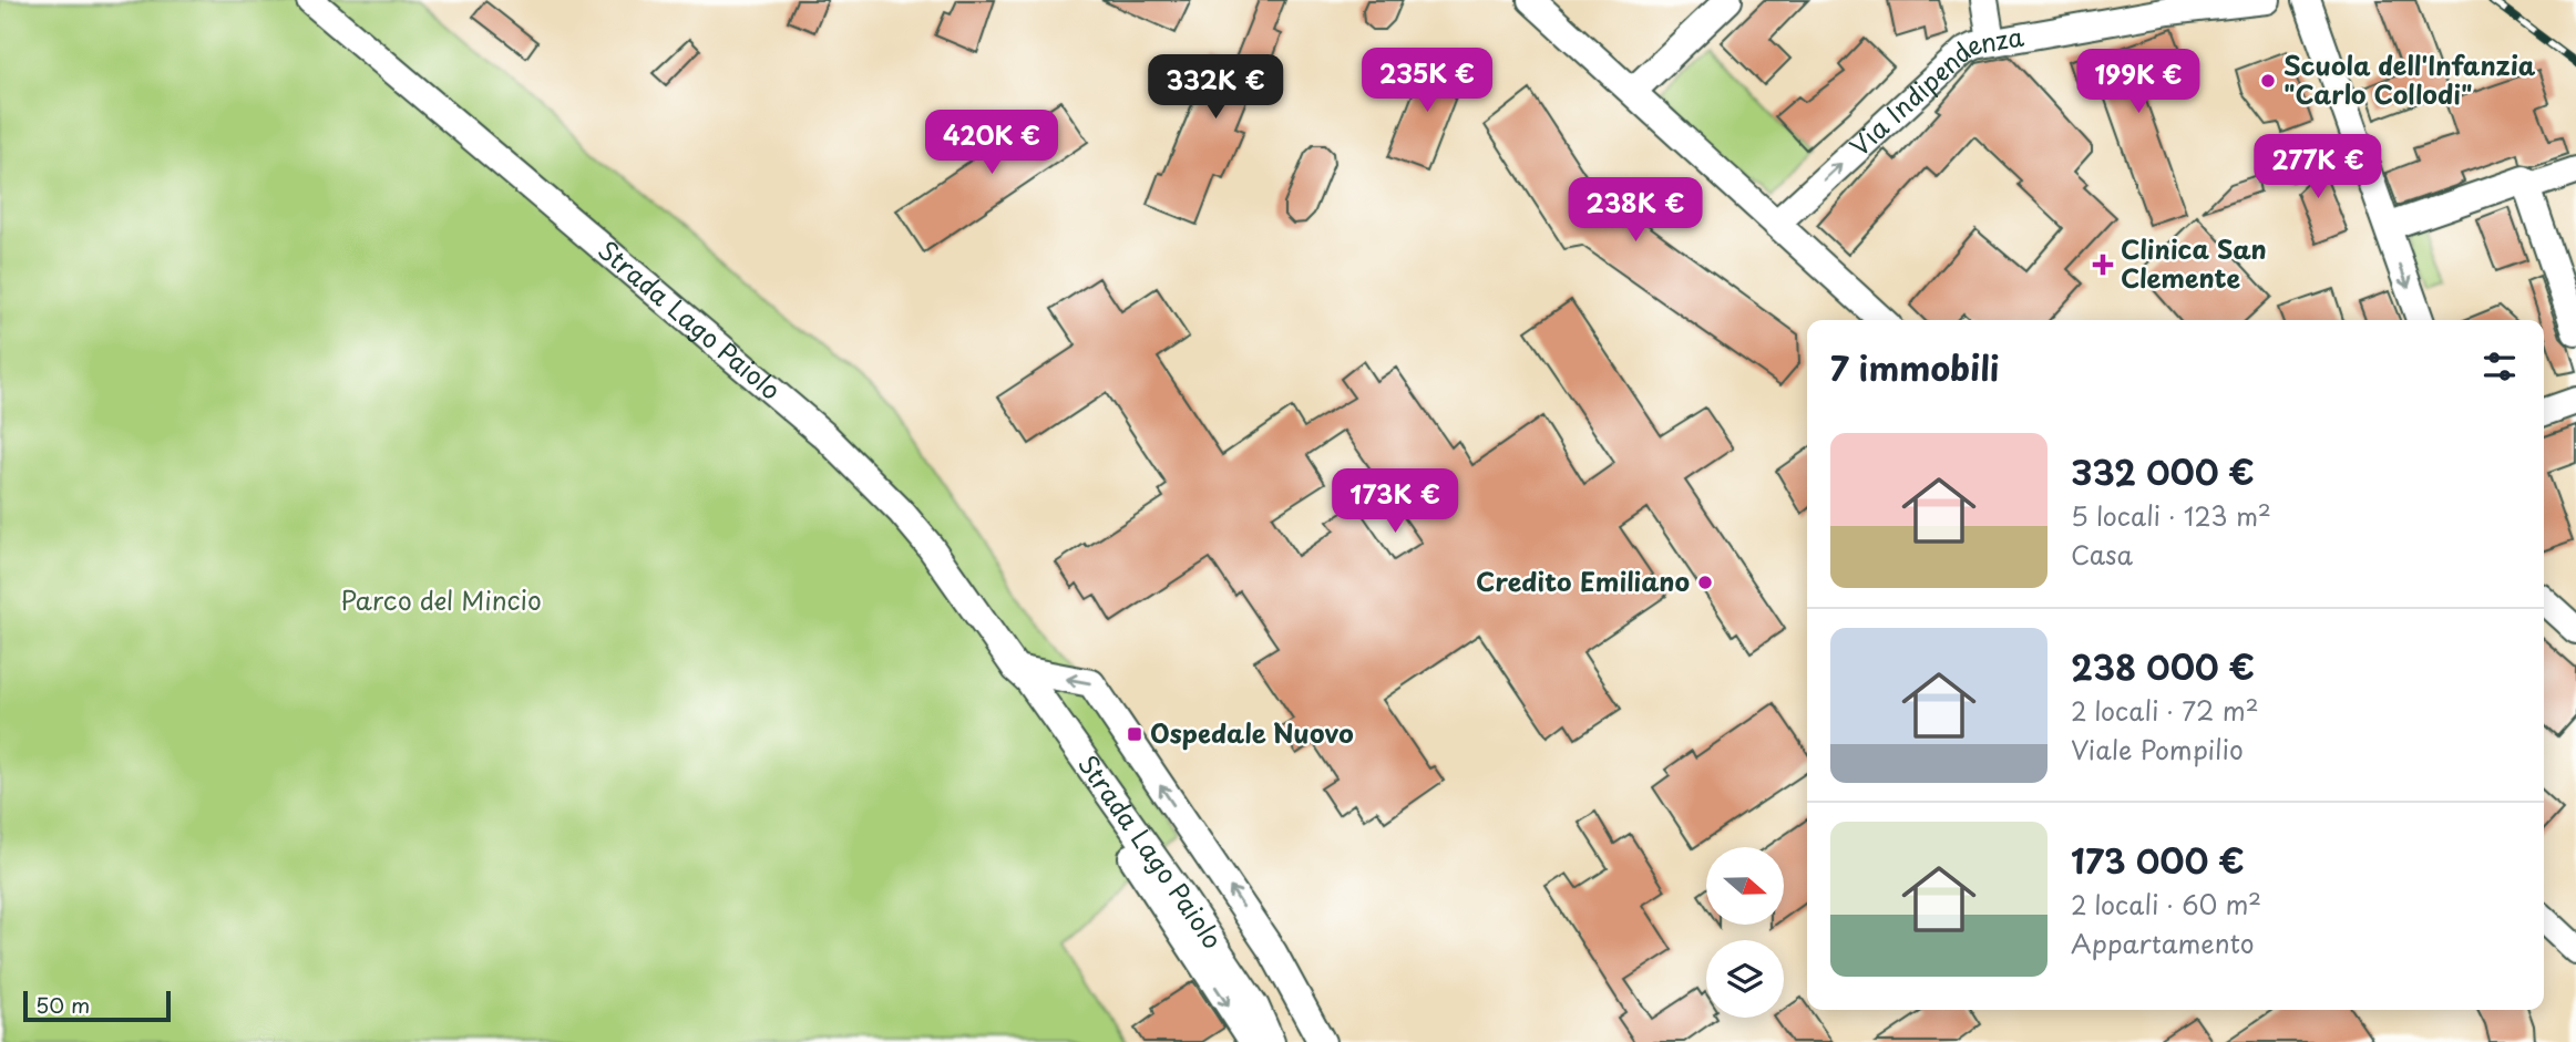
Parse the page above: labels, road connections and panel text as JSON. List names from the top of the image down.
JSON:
{
  "streets": {
    "street": ["Via Indipendenza", "Strada Lago Paiolo"]
  },
  "parks": ["Parco del Mincio"],
  "places": {
    "other": ["Scuola dell'Infanzia \"Carlo Collodi\"", "Credito Emiliano"],
    "health": ["Clinica San Clemente"],
    "transit": ["Ospedale Nuovo"]
  },
  "scale_bar": "50 m",
  "north": "right",
  "page": {
    "price": [
      "235K €",
      "199K €",
      "332K €",
      "420K €",
      "277K €",
      "238K €",
      "173K €"
    ],
    "heading": "7 immobili",
    "list": [
      {
        "name": "332 000 €",
        "note": "5 locali · 123 m² · Casa"
      },
      {
        "name": "238 000 €",
        "note": "2 locali · 72 m² · Viale Pompilio"
      },
      {
        "name": "173 000 €",
        "note": "2 locali · 60 m² · Appartamento"
      }
    ],
    "scale": "50 m"
  }
}
